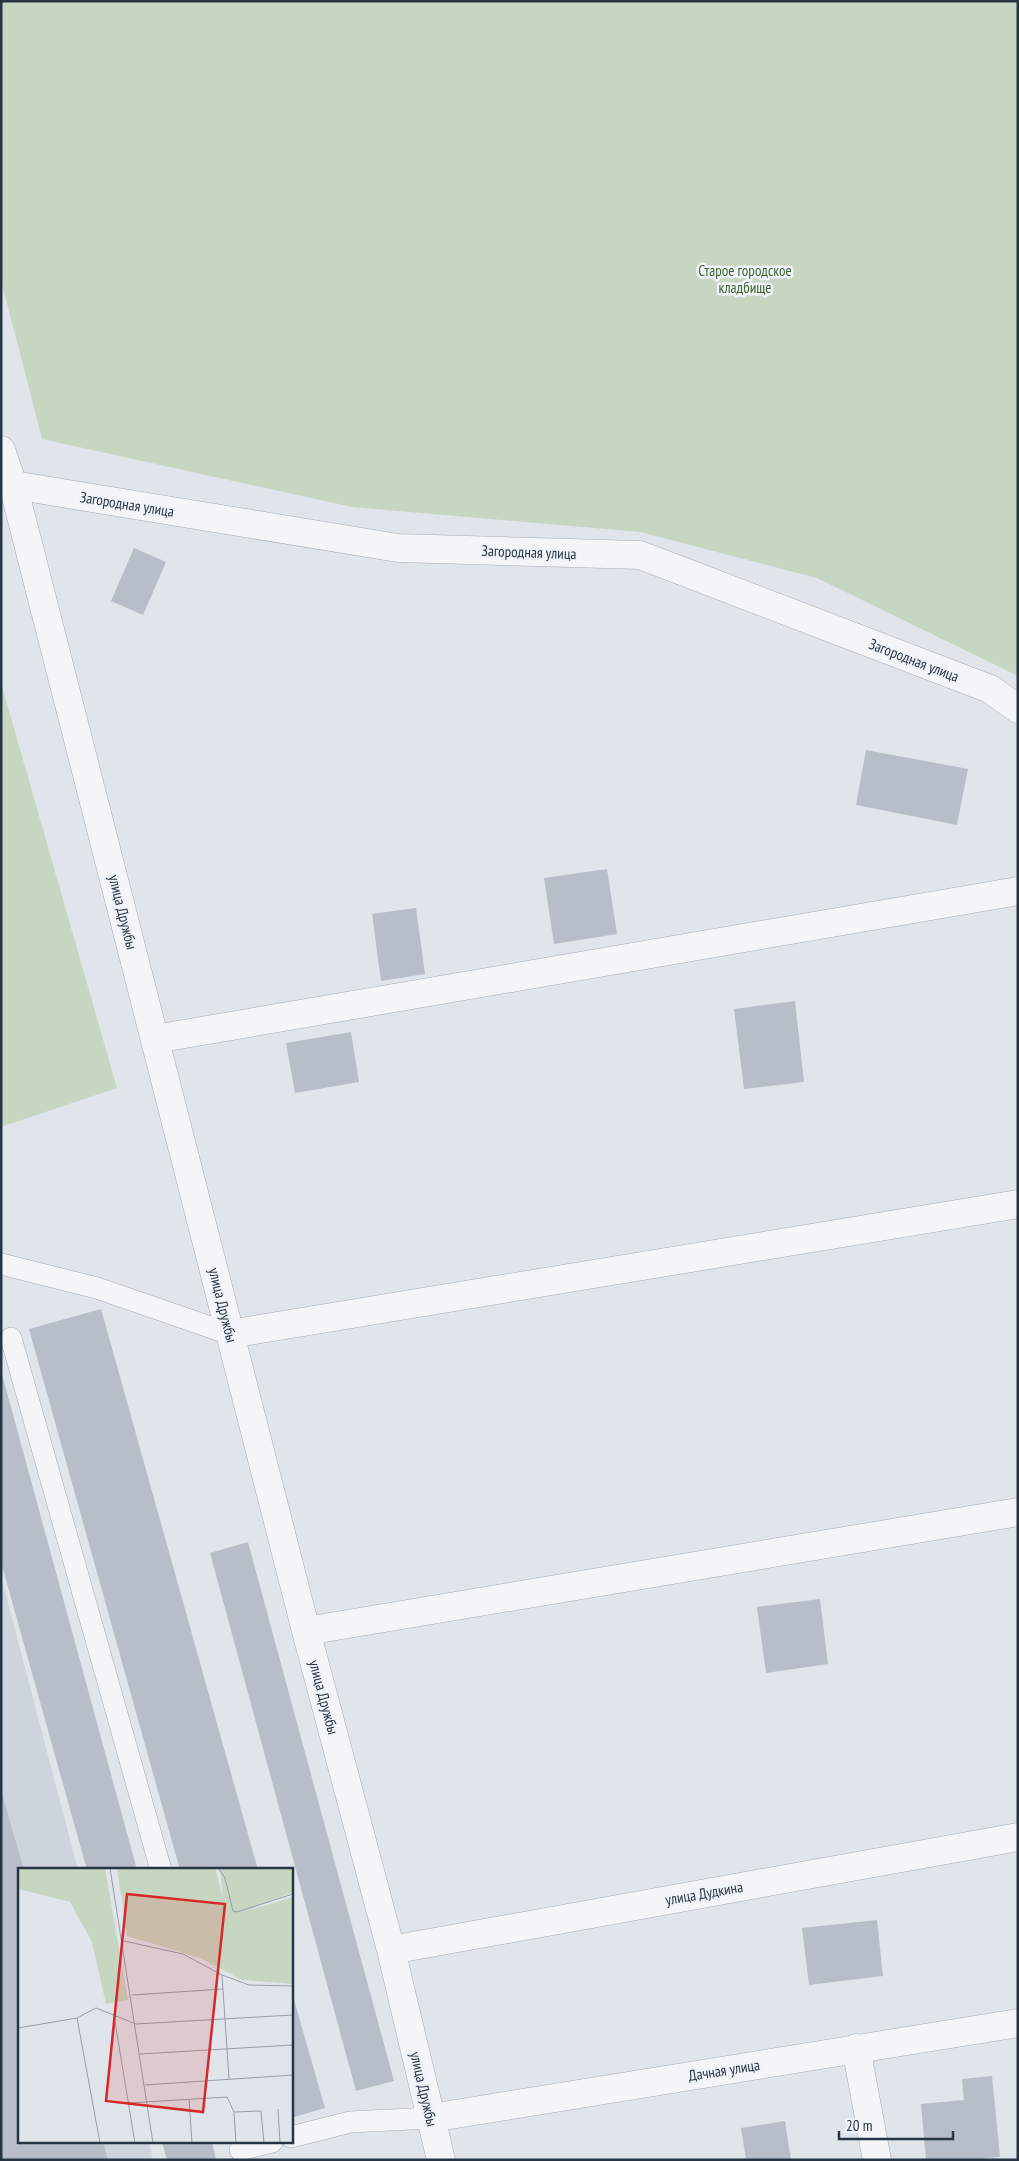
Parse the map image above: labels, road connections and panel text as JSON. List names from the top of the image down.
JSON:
{
  "streets": {
    "street": [
      "Загородная улица",
      "улица Дружбы",
      "улица Дудкина",
      "Дачная улица"
    ]
  },
  "crossings": [
    ["Загородная улица", "улица Дружбы"],
    ["улица Дружбы", "улица Дудкина"],
    ["улица Дружбы", "Дачная улица"]
  ],
  "parks": ["Старое городское кладбище"],
  "scale_bar": "20 m"
}
